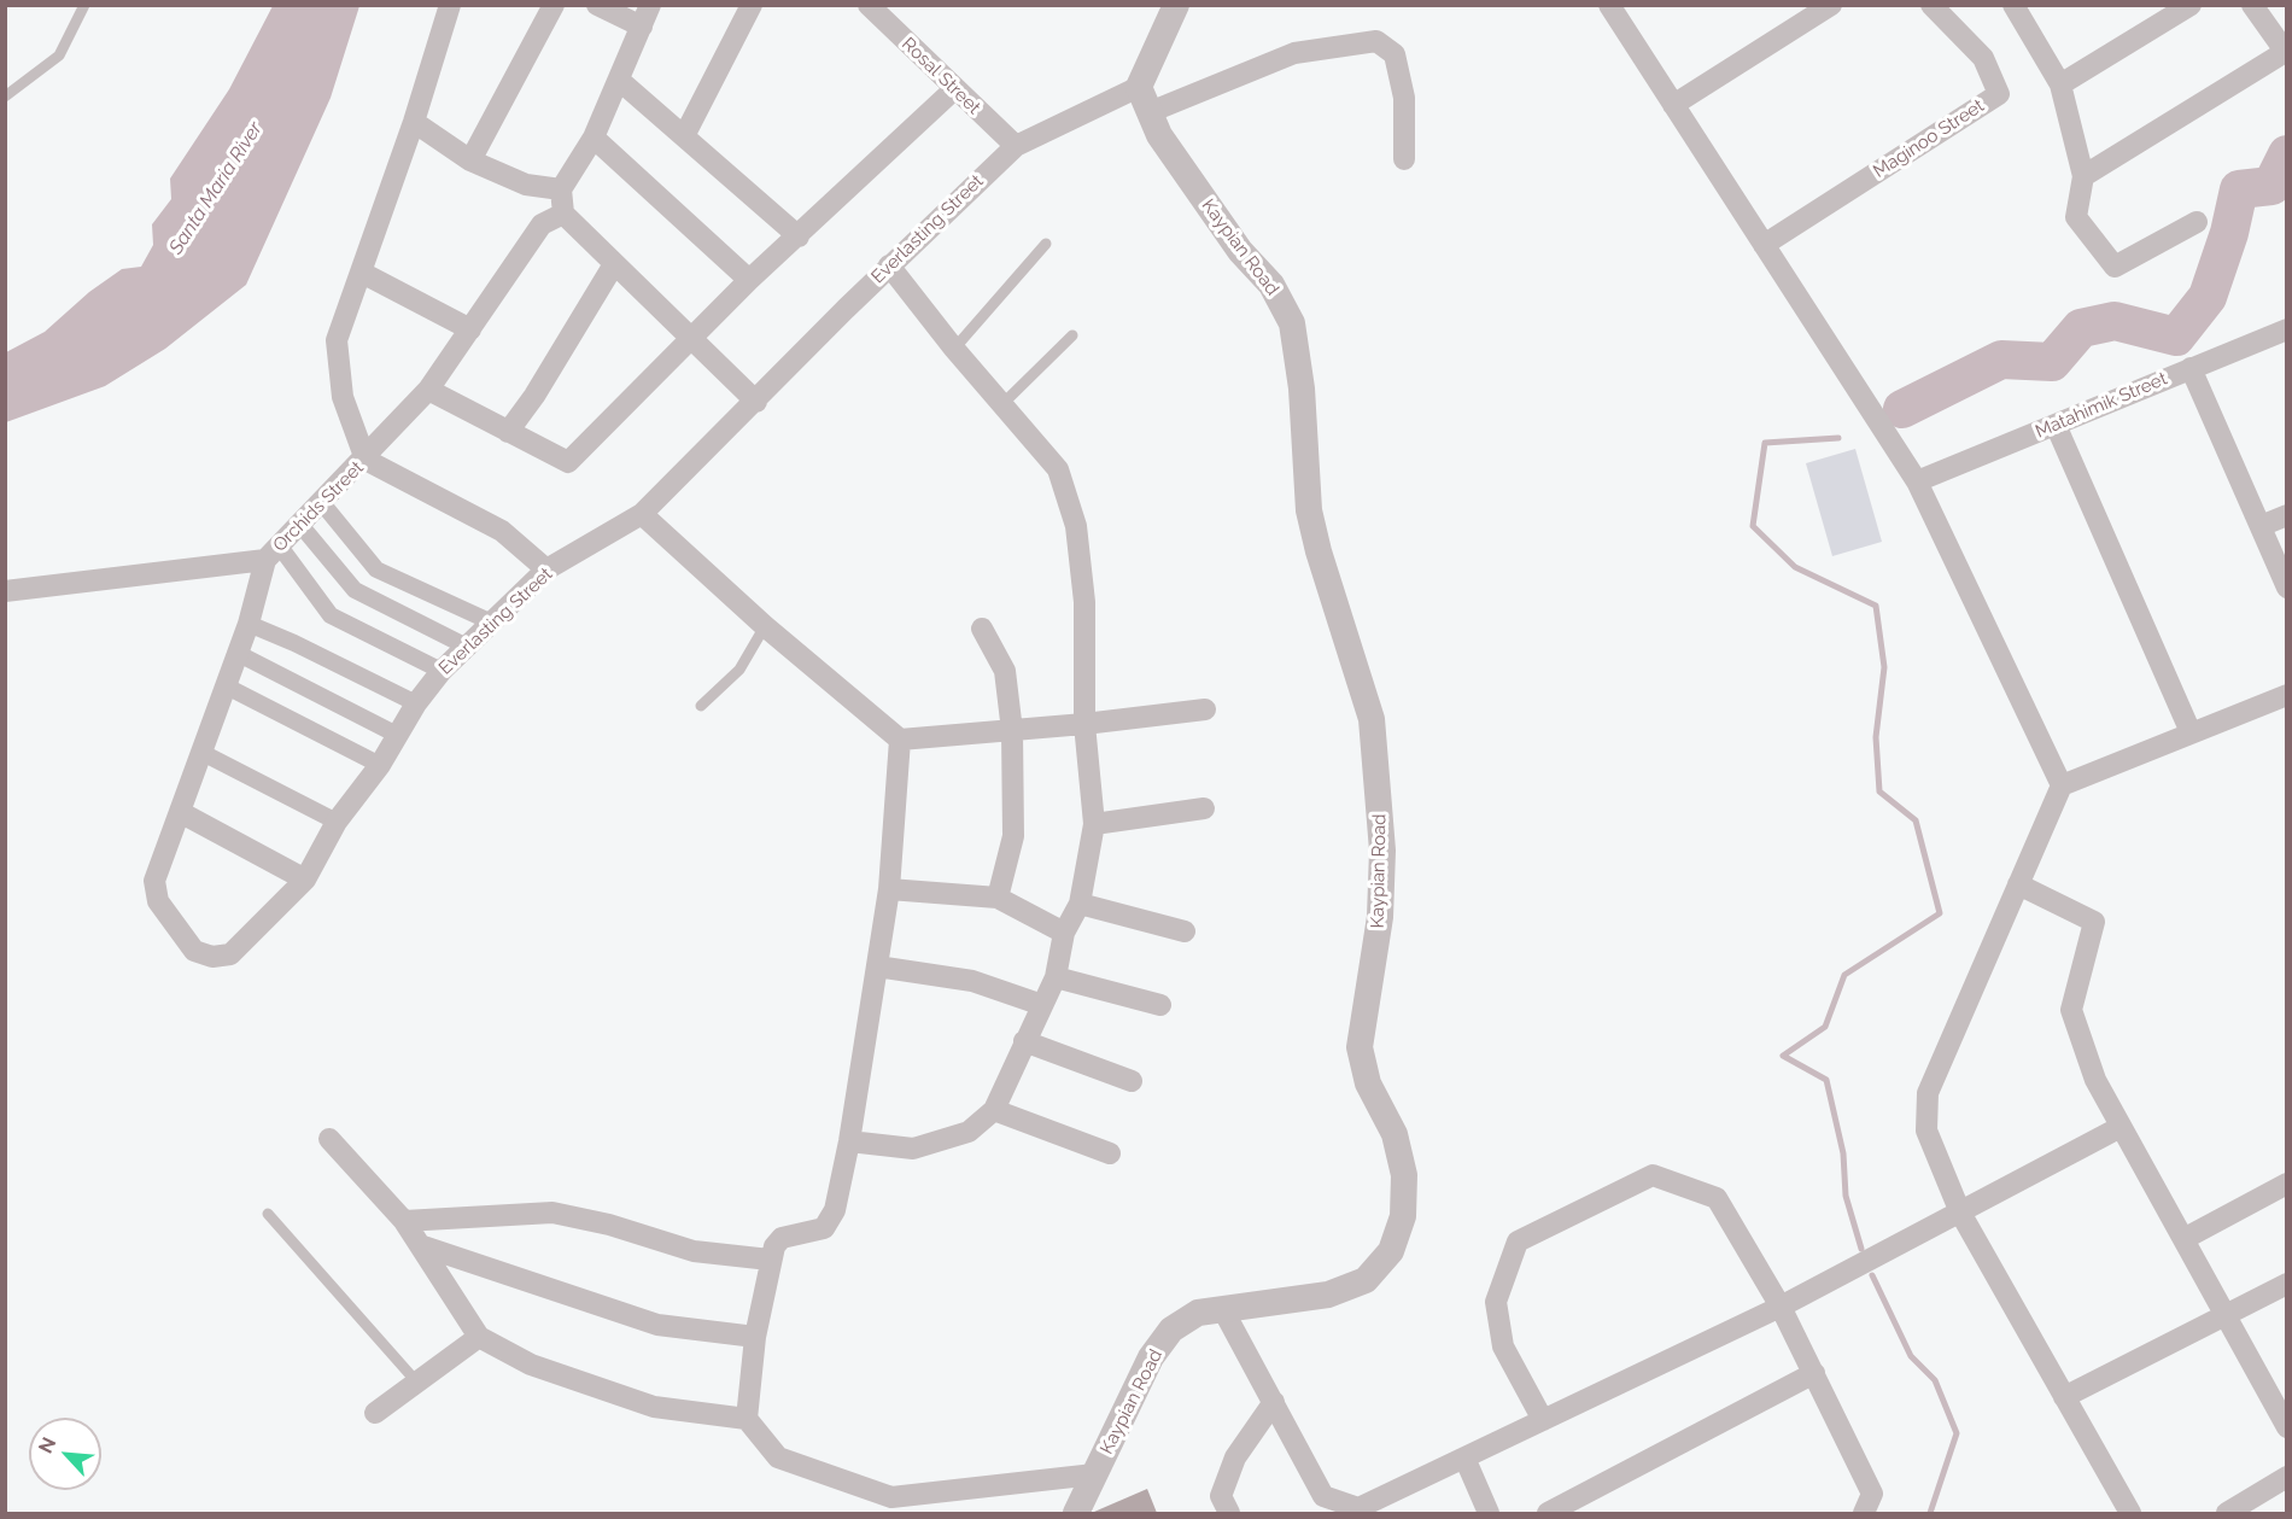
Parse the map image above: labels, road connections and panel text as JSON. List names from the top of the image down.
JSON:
{
  "streets": {
    "street": [
      "Rosal Street",
      "Maginoo Street",
      "Everlasting Street",
      "Kaypian Road",
      "Matahimik Street",
      "Orchids Street"
    ]
  },
  "crossings": [
    ["Rosal Street", "Everlasting Street"],
    ["Everlasting Street", "Kaypian Road"],
    ["Everlasting Street", "Orchids Street"]
  ],
  "water": ["Santa Maria River"],
  "north": "top left"
}
